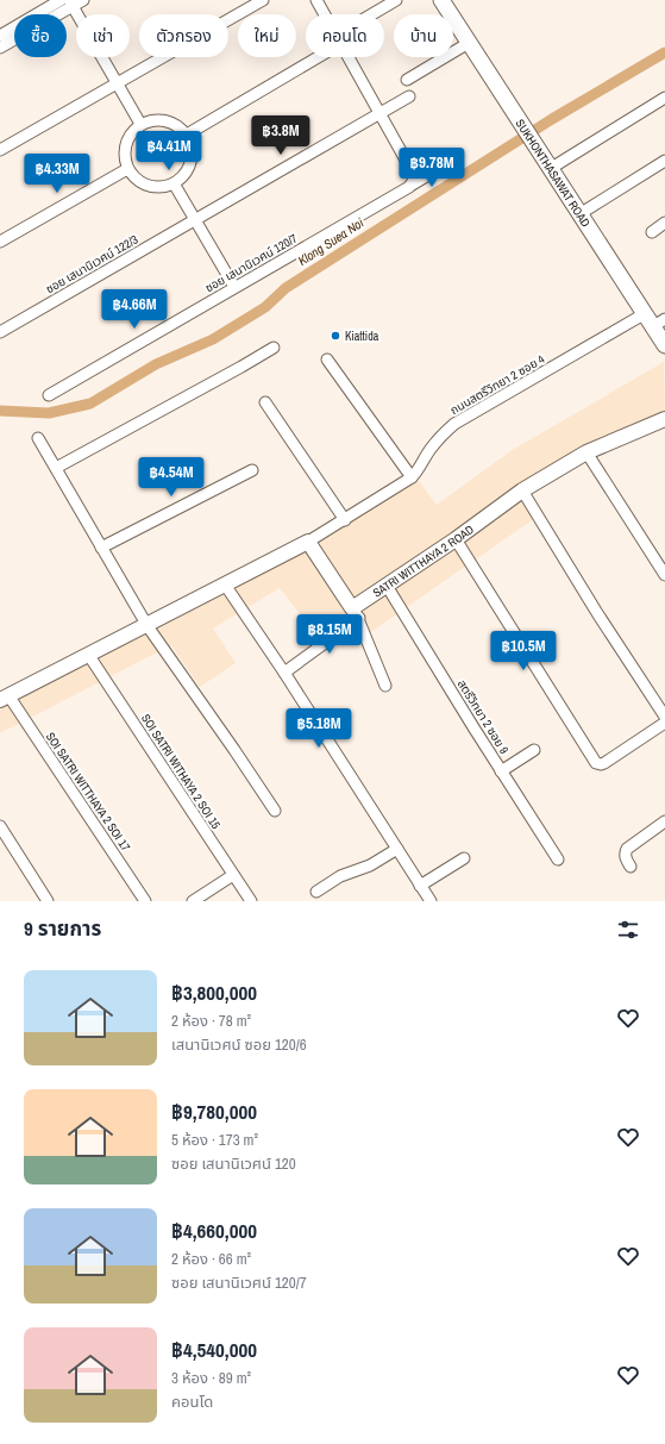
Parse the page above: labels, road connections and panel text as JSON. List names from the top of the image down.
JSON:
{
  "streets": {
    "main road": ["SUKHONTHASAWAT ROAD"],
    "street": [
      "ซอย เสนานิเวศน์ 120/7",
      "ซอย เสนานิเวศน์ 122/3",
      "ถนนสตรีวิทยา 2 ซอย 4",
      "SATRI WITTHAYA 2 ROAD",
      "สตรีวิทยา 2 ซอย 9",
      "SOI SATRI WITHAYA 2 SOI 15",
      "SOI SATRI WITTHAYA 2 SOI 17"
    ]
  },
  "crossings": [
    ["SUKHONTHASAWAT ROAD", "ถนนสตรีวิทยา 2 ซอย 4"],
    ["SATRI WITTHAYA 2 ROAD", "สตรีวิทยา 2 ซอย 9"]
  ],
  "water": ["Klong Suea Noi"],
  "places": ["Kiattida"],
  "page": {
    "chip": [
      "ซื้อ",
      "เช่า",
      "ตัวกรอง",
      "ใหม่",
      "คอนโด",
      "บ้าน"
    ],
    "price": [
      "฿3.8M",
      "฿4.41M",
      "฿9.78M",
      "฿4.33M",
      "฿4.66M",
      "฿4.54M",
      "฿8.15M",
      "฿10.5M",
      "฿5.18M"
    ],
    "heading": "9 รายการ",
    "list": [
      {
        "name": "฿3,800,000",
        "note": "2 ห้อง · 78 m² · เสนานิเวศน์ ซอย 120/6"
      },
      {
        "name": "฿9,780,000",
        "note": "5 ห้อง · 173 m² · ซอย เสนานิเวศน์ 120"
      },
      {
        "name": "฿4,660,000",
        "note": "2 ห้อง · 66 m² · ซอย เสนานิเวศน์ 120/7"
      },
      {
        "name": "฿4,540,000",
        "note": "3 ห้อง · 89 m² · คอนโด"
      }
    ]
  }
}
